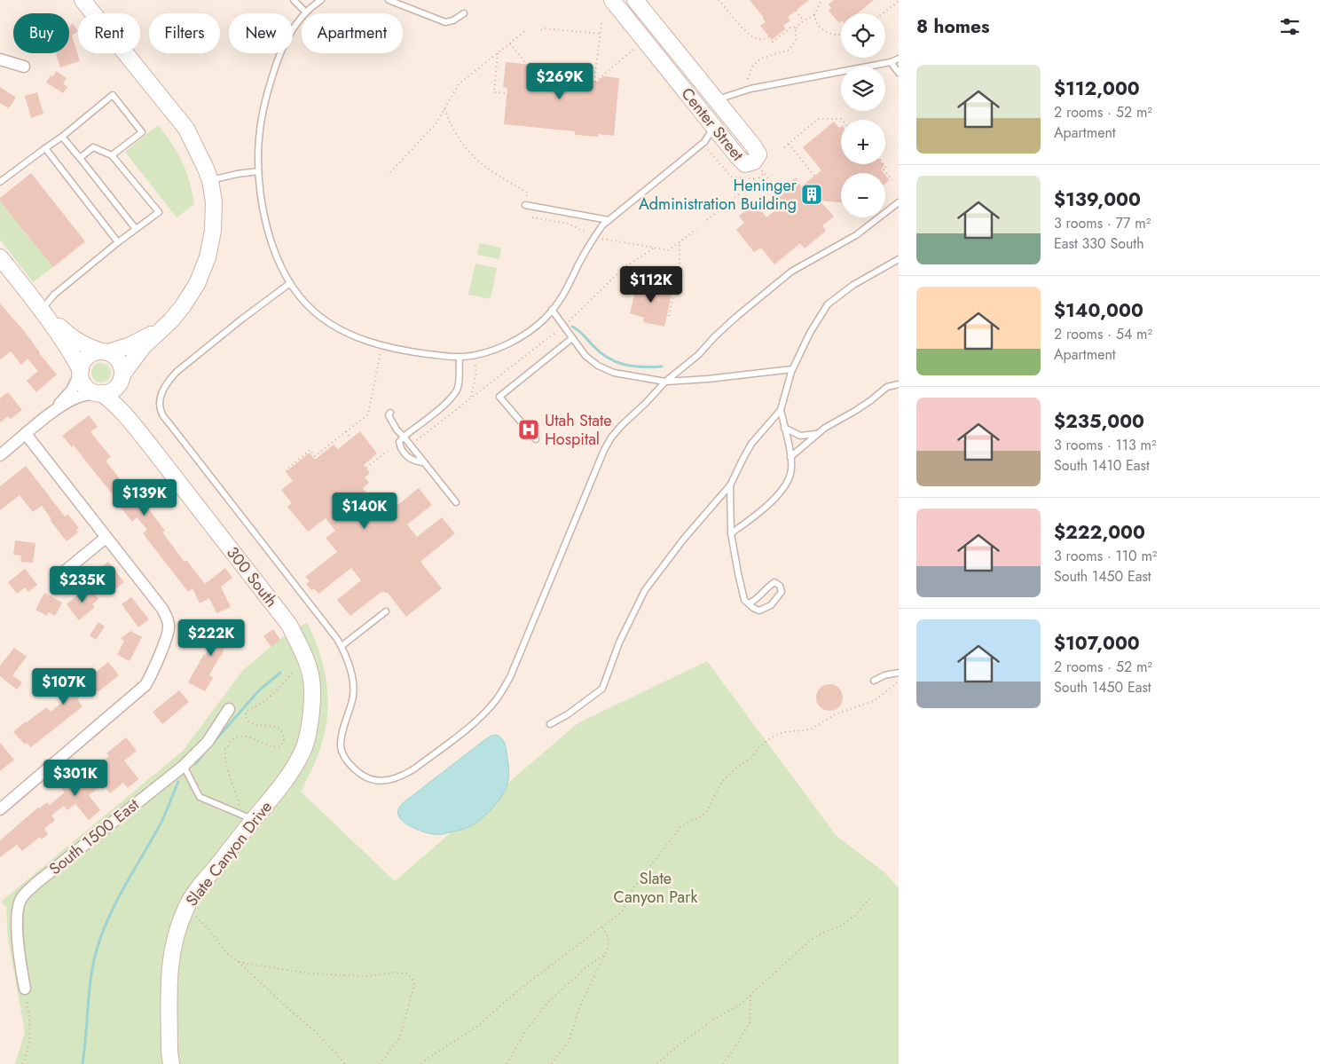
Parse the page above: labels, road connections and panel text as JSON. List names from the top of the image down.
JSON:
{
  "streets": {
    "street": [
      "Center Street",
      "300 South",
      "South 1500 East",
      "Slate Canyon Drive"
    ]
  },
  "crossings": [
    ["300 South", "Slate Canyon Drive"]
  ],
  "parks": ["Slate Canyon Park"],
  "places": {
    "building": ["Heninger Administration Building"],
    "hospital": ["Utah State Hospital"]
  },
  "page": {
    "heading": "8 homes",
    "map_buttons": ["+", "−"],
    "chip": [
      "Buy",
      "Rent",
      "Filters",
      "New",
      "Apartment"
    ],
    "list": [
      {
        "name": "$112,000",
        "note": "2 rooms · 52 m² · Apartment"
      },
      {
        "name": "$139,000",
        "note": "3 rooms · 77 m² · East 330 South"
      },
      {
        "name": "$140,000",
        "note": "2 rooms · 54 m² · Apartment"
      },
      {
        "name": "$235,000",
        "note": "3 rooms · 113 m² · South 1410 East"
      },
      {
        "name": "$222,000",
        "note": "3 rooms · 110 m² · South 1450 East"
      },
      {
        "name": "$107,000",
        "note": "2 rooms · 52 m² · South 1450 East"
      }
    ],
    "price": [
      "$269K",
      "$112K",
      "$139K",
      "$140K",
      "$235K",
      "$222K",
      "$107K",
      "$301K"
    ]
  }
}
